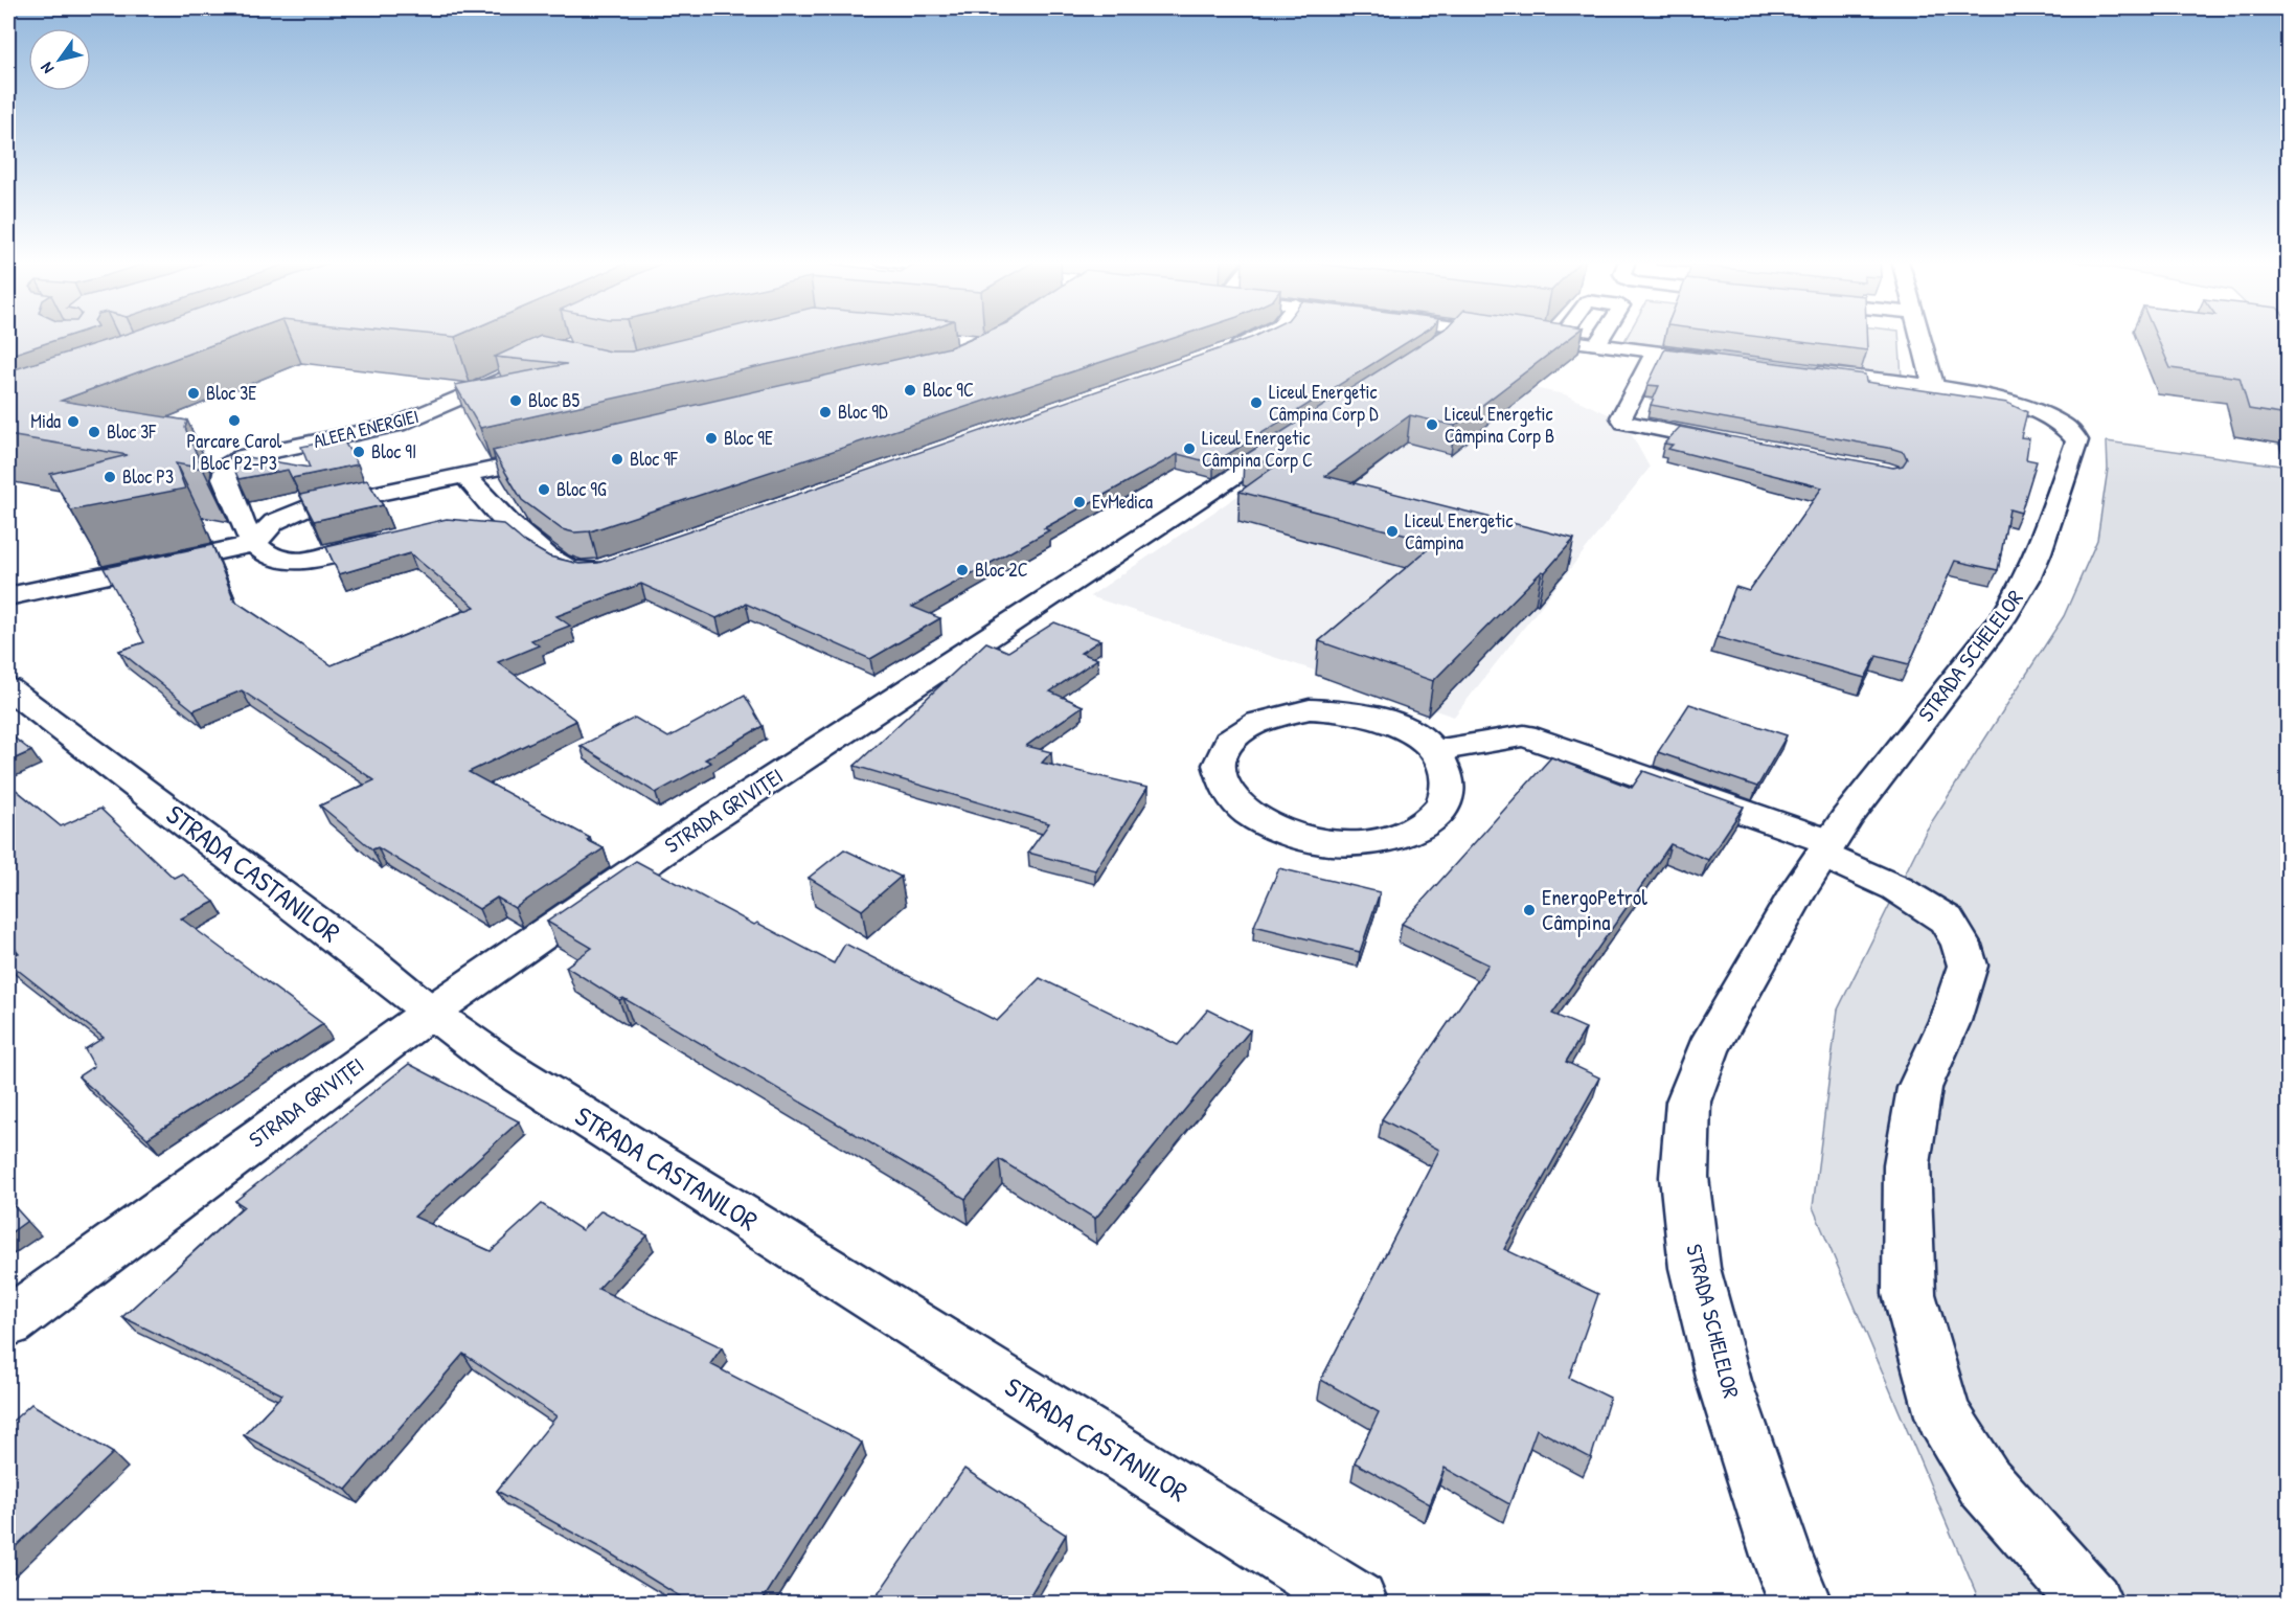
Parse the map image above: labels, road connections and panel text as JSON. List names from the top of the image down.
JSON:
{
  "streets": {
    "street": [
      "ALEEA ENERGIEI",
      "STRADA SCHELELOR",
      "STRADA GRIVIȚEI",
      "STRADA CASTANILOR"
    ]
  },
  "crossings": [
    ["STRADA GRIVIȚEI", "STRADA CASTANILOR"]
  ],
  "places": [
    "Bloc 9C",
    "Bloc 3E",
    "Bloc B5",
    "Liceul Energetic Câmpina Corp D",
    "Bloc 9D",
    "Parcare Carol I Bloc P2-P3",
    "Mida",
    "Liceul Energetic Câmpina Corp B",
    "Bloc 3F",
    "Bloc 9E",
    "Liceul Energetic Câmpina Corp C",
    "Bloc 9I",
    "Bloc 9F",
    "Bloc P3",
    "Bloc 9G",
    "EvMedica",
    "Liceul Energetic Câmpina",
    "Bloc 2C",
    "EnergoPetrol Câmpina"
  ],
  "north": "bottom left"
}
